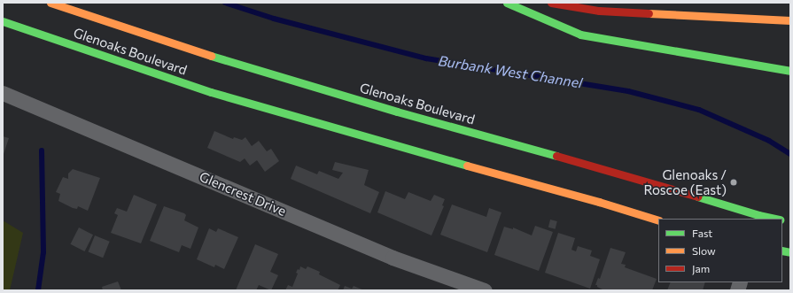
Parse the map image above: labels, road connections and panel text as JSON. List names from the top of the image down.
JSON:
{
  "streets": {
    "main road": ["Glenoaks Boulevard"],
    "street": ["Glencrest Drive"]
  },
  "water": ["Burbank West Channel"],
  "places": ["Glenoaks / Roscoe (East)"],
  "legend": ["Fast", "Slow", "Jam"]
}
